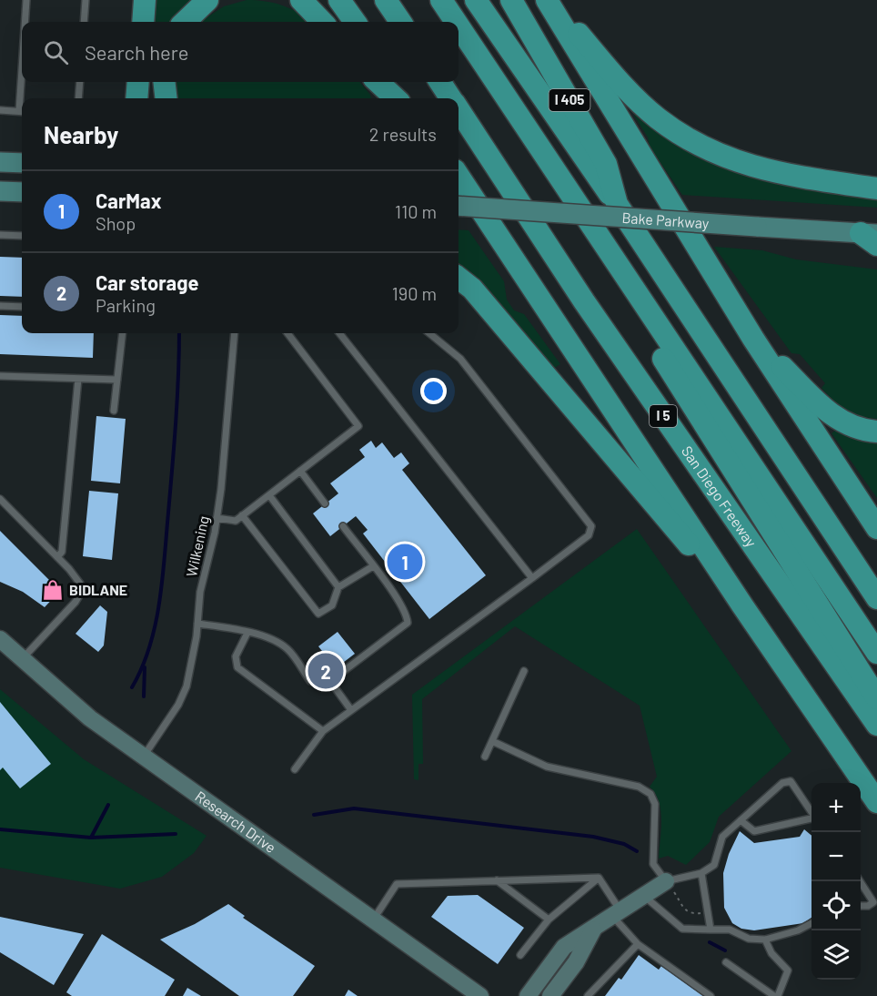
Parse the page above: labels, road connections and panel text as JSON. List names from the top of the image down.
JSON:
{
  "streets": {
    "highway": ["I 405", "I 5", "San Diego Freeway"],
    "main road": ["Bake Parkway", "Research Drive"],
    "lane": ["Wilkening"]
  },
  "crossings": [
    ["Wilkening", "Research Drive"]
  ],
  "places": {
    "shop": ["BIDLANE"]
  },
  "page": {
    "search": "Search here",
    "heading": ["Nearby", "2 results"],
    "list": [
      {
        "mark": "1",
        "name": "CarMax",
        "note": "Shop",
        "value": "110 m"
      },
      {
        "mark": "2",
        "name": "Car storage",
        "note": "Parking",
        "value": "190 m"
      }
    ],
    "pins": ["1", "2"],
    "map_buttons": ["+", "−"]
  }
}
